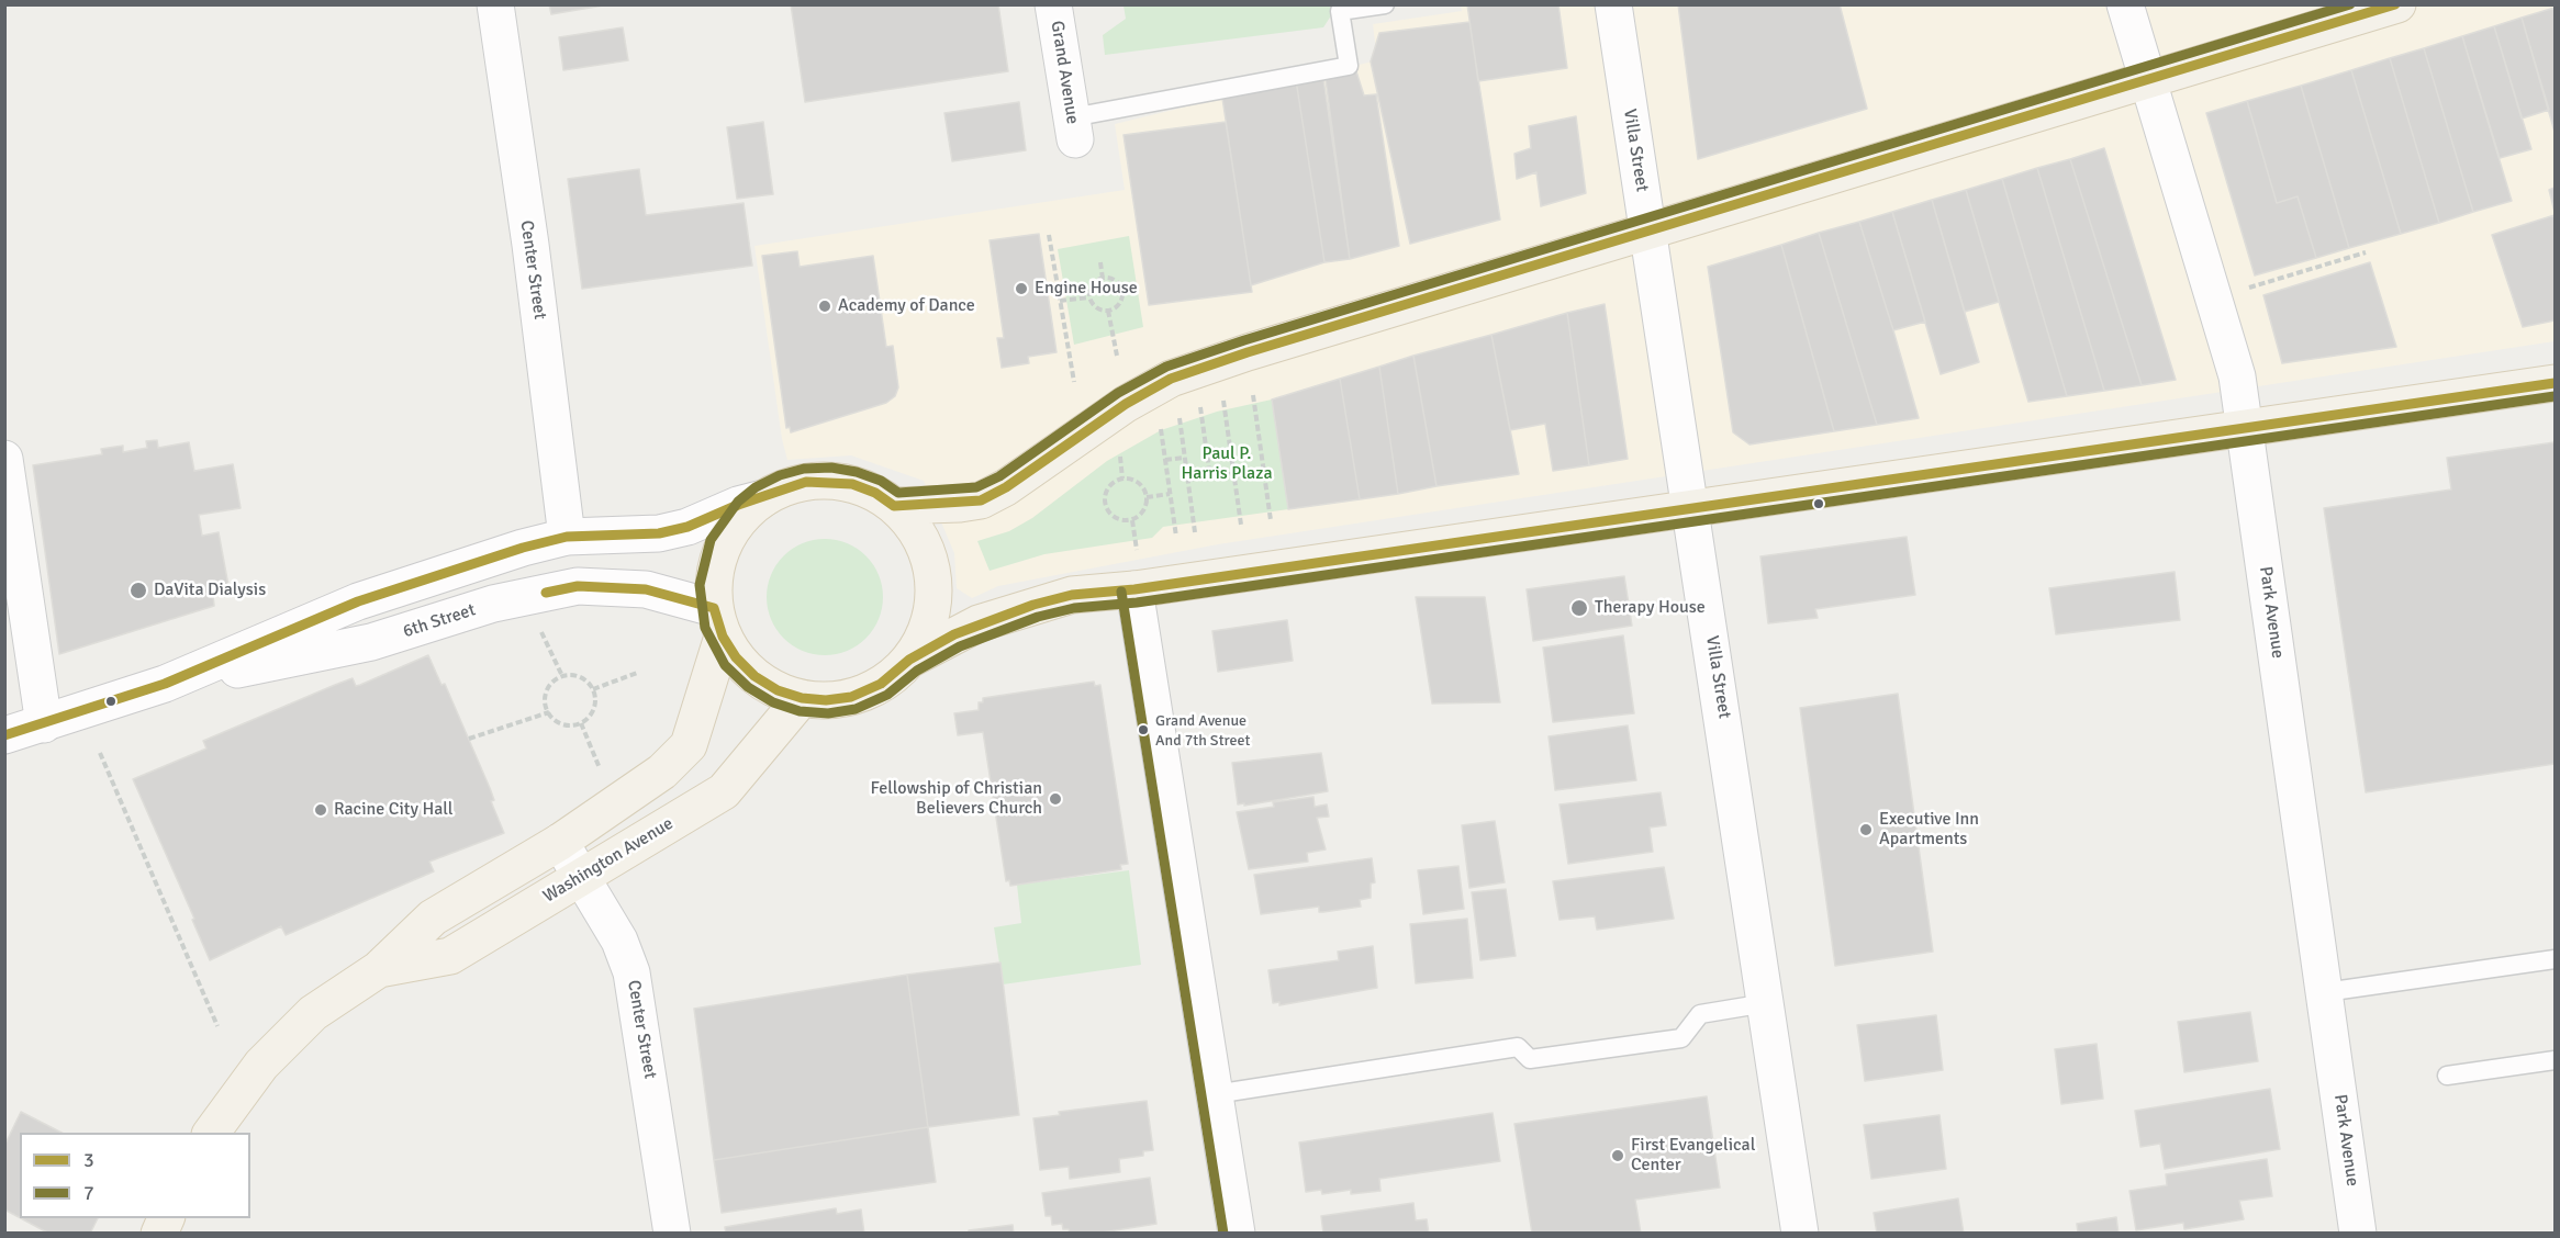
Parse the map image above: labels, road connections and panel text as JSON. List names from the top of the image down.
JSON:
{
  "streets": {
    "main road": ["Washington Avenue"],
    "street": [
      "Grand Avenue",
      "Villa Street",
      "Center Street",
      "Park Avenue",
      "6th Street"
    ]
  },
  "crossings": [
    ["Center Street", "6th Street"],
    ["Center Street", "Washington Avenue"],
    ["6th Street", "Washington Avenue"]
  ],
  "parks": ["Paul P. Harris Plaza"],
  "places": [
    "Engine House",
    "Academy of Dance",
    "DaVita Dialysis",
    "Therapy House",
    "Grand Avenue And 7th Street",
    "Fellowship of Christian Believers Church",
    "Racine City Hall",
    "Executive Inn Apartments",
    "First Evangelical Center"
  ],
  "lines": ["transit line 3", "transit line 7"],
  "legend": ["3", "7"]
}
